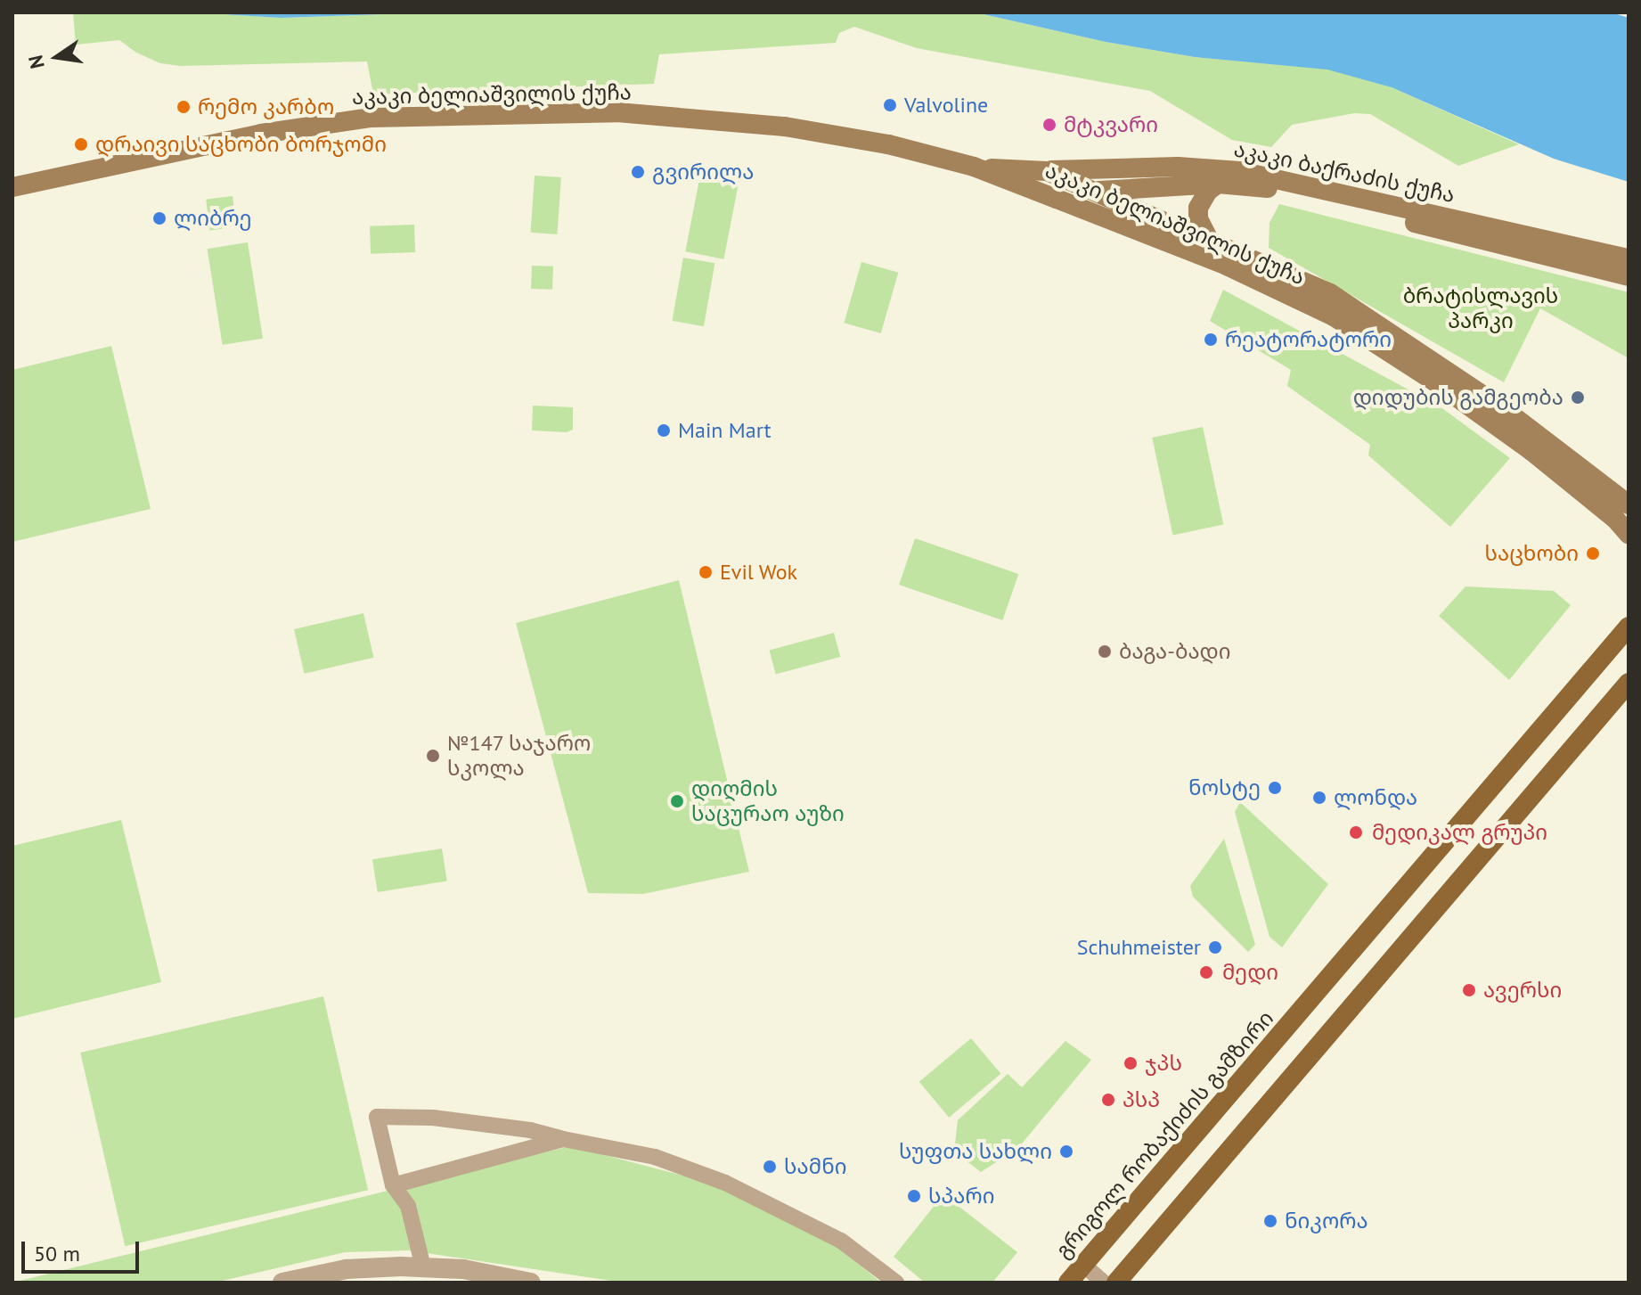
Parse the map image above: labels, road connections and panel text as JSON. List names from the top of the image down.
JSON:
{
  "streets": {
    "main road": ["აკაკი ბელიაშვილის ქუჩა", "აკაკი ბაქრაძის ქუჩა", "გრიგოლ რობაქიძის გამზირი"]
  },
  "crossings": [
    ["აკაკი ბელიაშვილის ქუჩა", "აკაკი ბაქრაძის ქუჩა"]
  ],
  "parks": ["ბრატისლავის პარკი"],
  "places": [
    "Valvoline",
    "რემო კარბო",
    "მტკვარი",
    "დრაივი საცხობი ბორჯომი",
    "გვირილა",
    "ლიბრე",
    "რეატორატორი",
    "დიდუბის გამგეობა",
    "Main Mart",
    "საცხობი",
    "Evil Wok",
    "ბაგა-ბადი",
    "№147 საჯარო სკოლა",
    "ნოსტე",
    "ლონდა",
    "დიღმის საცურაო აუზი",
    "მედიკალ გრუპი",
    "Schuhmeister",
    "მედი",
    "ავერსი",
    "ჯპს",
    "პსპ",
    "სუფთა სახლი",
    "სამნი",
    "სპარი",
    "ნიკორა"
  ],
  "scale_bar": "50 m",
  "north": "left"
}
